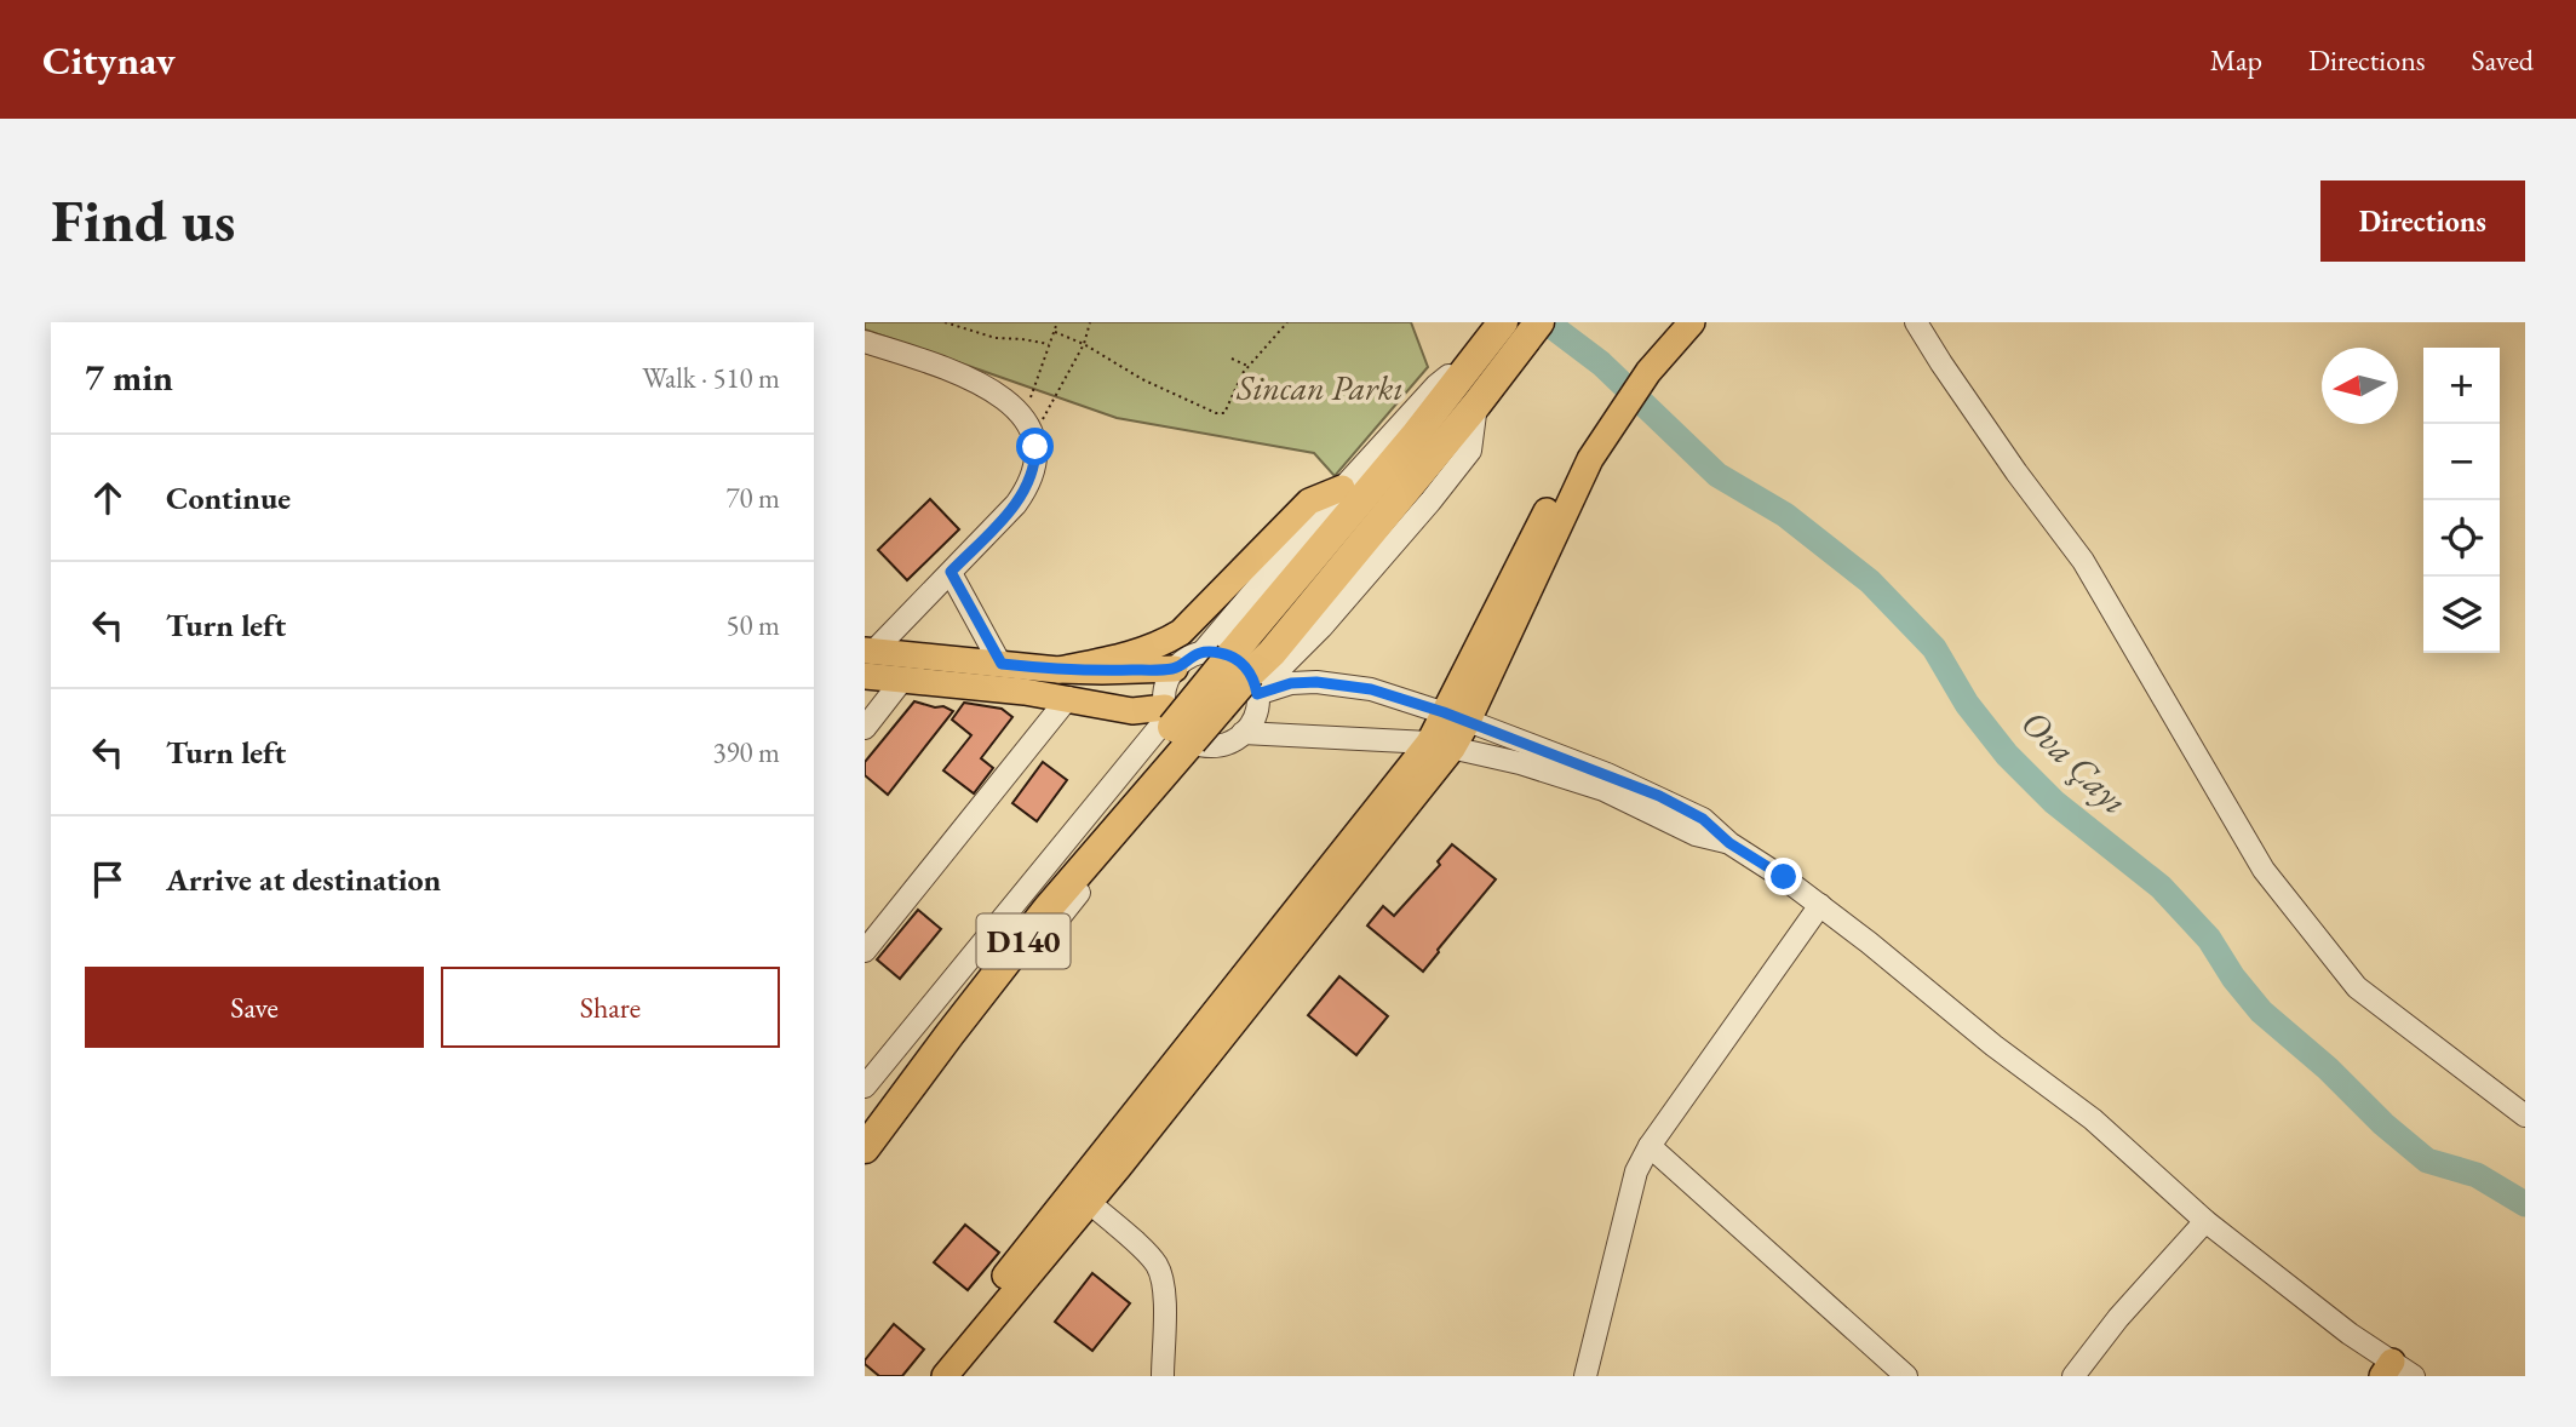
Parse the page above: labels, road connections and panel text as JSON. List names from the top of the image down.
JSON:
{
  "streets": {
    "highway": ["D140"]
  },
  "water": ["Ova Çayı"],
  "parks": ["Sincan Parkı"],
  "north": "left",
  "page": {
    "header": "Citynav",
    "nav": ["Map", "Directions", "Saved"],
    "buttons": [
      "Directions",
      ["Save", "Share"]
    ],
    "title": "Find us",
    "heading": ["7 min", "Walk · 510 m"],
    "map_buttons": ["+", "−"],
    "list": [
      ["Continue", "70 m"],
      ["Turn left", "50 m"],
      ["Turn left", "390 m"],
      "Arrive at destination"
    ]
  }
}
